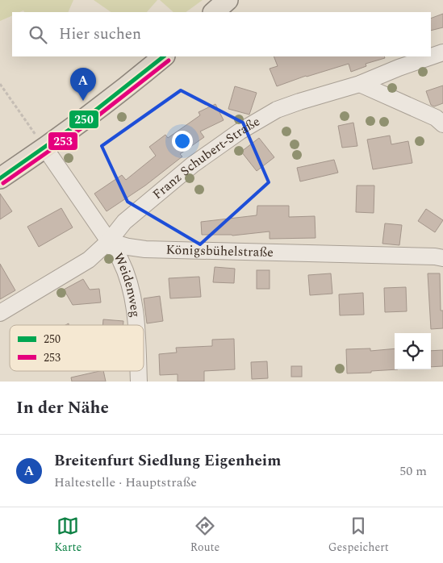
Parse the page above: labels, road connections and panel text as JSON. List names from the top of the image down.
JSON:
{
  "streets": {
    "street": ["Franz Schubert-Straße", "Königsbühelstraße", "Weidenweg"]
  },
  "crossings": [
    ["Franz Schubert-Straße", "Königsbühelstraße"],
    ["Franz Schubert-Straße", "Weidenweg"],
    ["Königsbühelstraße", "Weidenweg"]
  ],
  "lines": ["transit line 250", "transit line 253"],
  "legend": ["250", "253"],
  "page": {
    "search": "Hier suchen",
    "pins": "A",
    "heading": "In der Nähe",
    "list": [
      {
        "mark": "A",
        "name": "Breitenfurt Siedlung Eigenheim",
        "note": "Haltestelle · Hauptstraße",
        "value": "50 m"
      }
    ],
    "nav": ["Karte", "Route", "Gespeichert"]
  }
}
